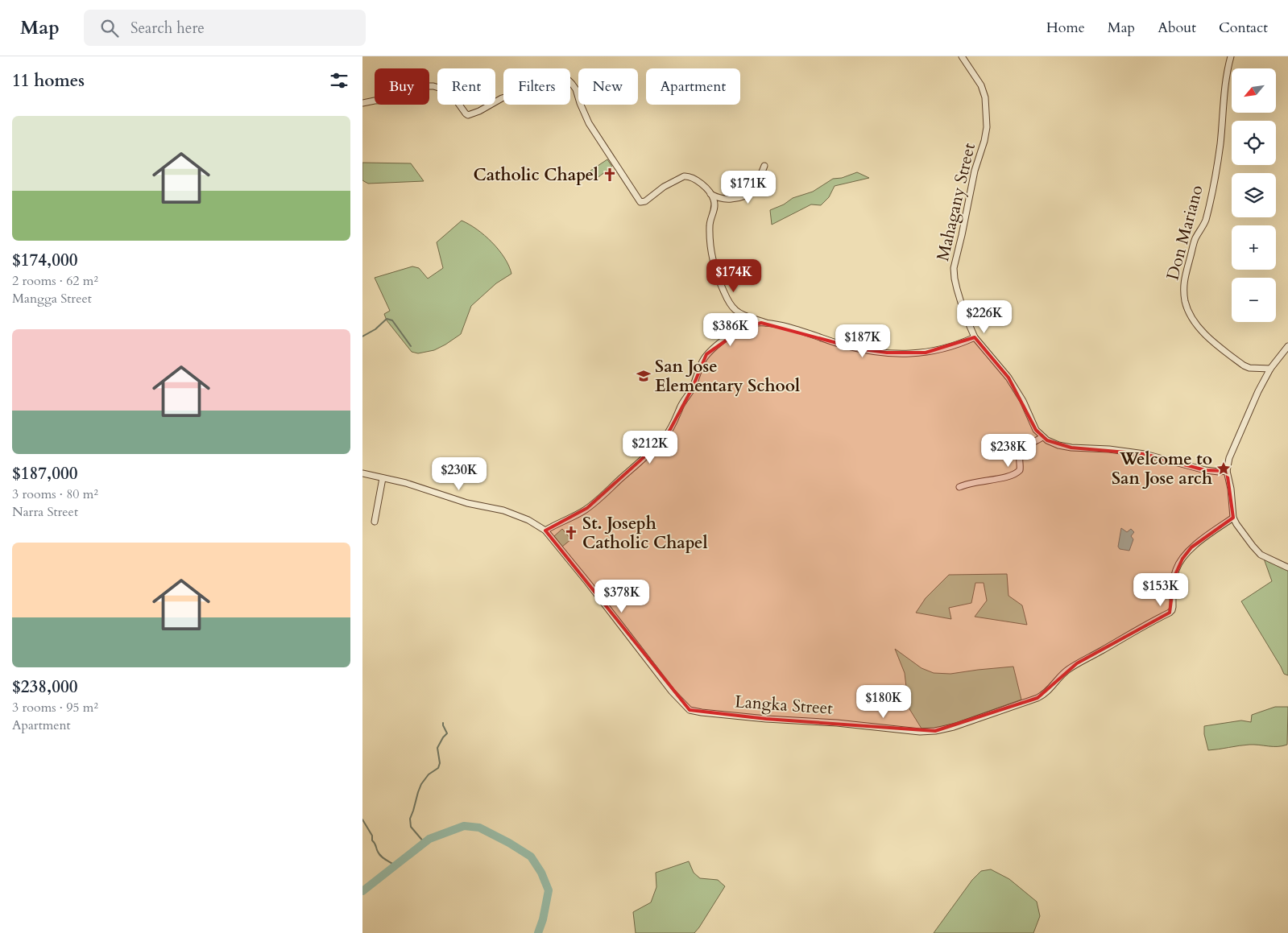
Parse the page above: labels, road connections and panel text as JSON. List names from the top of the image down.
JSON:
{
  "streets": {
    "street": ["Mahagany Street", "Don Mariano", "Langka Street"]
  },
  "places": {
    "church": ["Catholic Chapel", "St. Joseph Catholic Chapel"],
    "school or university": ["San Jose Elementary School"],
    "place": ["Welcome to San Jose arch"]
  },
  "north": "bottom left",
  "page": {
    "header": "Map",
    "search": "Search here",
    "nav": [
      "Home",
      "Map",
      "About",
      "Contact"
    ],
    "heading": "11 homes",
    "map_buttons": ["+", "−"],
    "chip": [
      "Buy",
      "Rent",
      "Filters",
      "New",
      "Apartment"
    ],
    "list": [
      {
        "name": "$174,000",
        "note": "2 rooms · 62 m² · Mangga Street"
      },
      {
        "name": "$187,000",
        "note": "3 rooms · 80 m² · Narra Street"
      },
      {
        "name": "$238,000",
        "note": "3 rooms · 95 m² · Apartment"
      }
    ],
    "price": [
      "$171K",
      "$174K",
      "$226K",
      "$386K",
      "$187K",
      "$212K",
      "$238K",
      "$230K",
      "$153K",
      "$378K",
      "$180K"
    ]
  }
}
